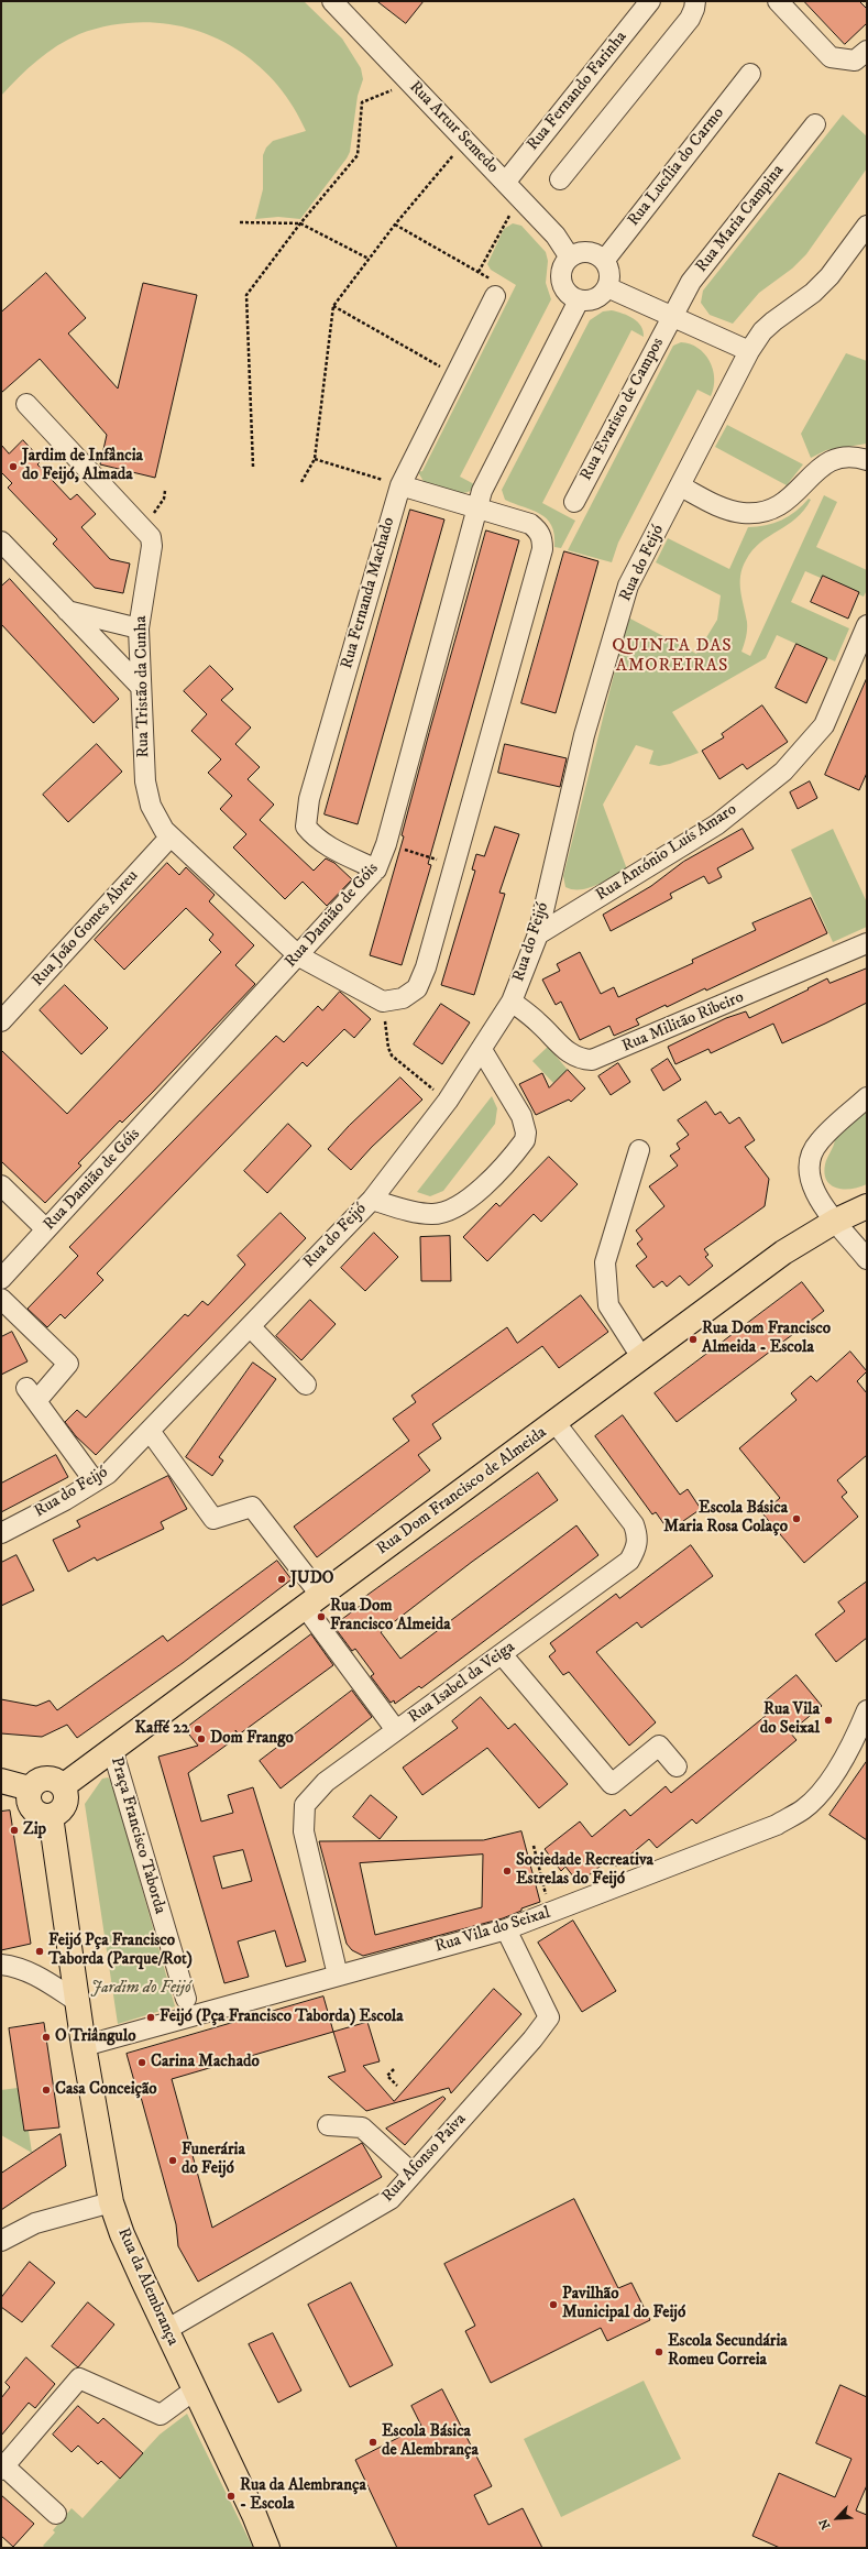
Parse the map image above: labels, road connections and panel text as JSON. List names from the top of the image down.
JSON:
{
  "streets": {
    "main road": ["Rua Dom Francisco de Almeida", "Rua da Alembrança"],
    "street": [
      "Rua Fernando Farinha",
      "Rua Artur Semedo",
      "Rua Lucília do Carmo",
      "Rua Maria Campina",
      "Rua Evaristo de Campos",
      "Rua do Feijó",
      "Rua Fernanda Machado",
      "Rua Tristão da Cunha",
      "Rua António Luís Amaro",
      "Rua Damião de Góis",
      "Rua João Gomes Abreu",
      "Rua Militão Ribeiro",
      "Rua Isabel da Veiga",
      "Praça Francisco Taborda",
      "Rua Vila do Seixal",
      "Rua Afonso Paiva"
    ]
  },
  "crossings": [
    ["Rua Fernando Farinha", "Rua Artur Semedo"],
    ["Rua Artur Semedo", "Rua Lucília do Carmo"],
    ["Rua Maria Campina", "Rua Evaristo de Campos"],
    ["Rua do Feijó", "Rua António Luís Amaro"],
    ["Rua do Feijó", "Rua Militão Ribeiro"],
    ["Rua Fernanda Machado", "Rua Damião de Góis"],
    ["Rua Tristão da Cunha", "Rua Damião de Góis"],
    ["Rua Tristão da Cunha", "Rua João Gomes Abreu"],
    ["Rua Dom Francisco de Almeida", "Rua Isabel da Veiga"],
    ["Rua Dom Francisco de Almeida", "Praça Francisco Taborda"],
    ["Rua Isabel da Veiga", "Rua Vila do Seixal"],
    ["Rua Vila do Seixal", "Rua Afonso Paiva"],
    ["Rua Vila do Seixal", "Rua da Alembrança"],
    ["Rua Afonso Paiva", "Rua da Alembrança"]
  ],
  "districts": ["QUINTA DAS AMOREIRAS"],
  "parks": ["Jardim do Feijó"],
  "places": [
    "Jardim de Infância do Feijó, Almada",
    "Rua Dom Francisco Almeida - Escola",
    "Escola Básica Maria Rosa Colaço",
    "JUDO",
    "Rua Dom Francisco Almeida",
    "Rua Vila do Seixal",
    "Kaffé 22",
    "Dom Frango",
    "Zip",
    "Sociedade Recreativa Estrelas do Feijó",
    "Feijó Pça Francisco Taborda (Parque/Rot)",
    "Feijó (Pça Francisco Taborda) Escola",
    "O Triângulo",
    "Carina Machado",
    "Casa Conceição",
    "Funerária do Feijó",
    "Pavilhão Municipal do Feijó",
    "Escola Secundária Romeu Correia",
    "Escola Básica de Alembrança",
    "Rua da Alembrança - Escola"
  ],
  "north": "bottom left"
}
